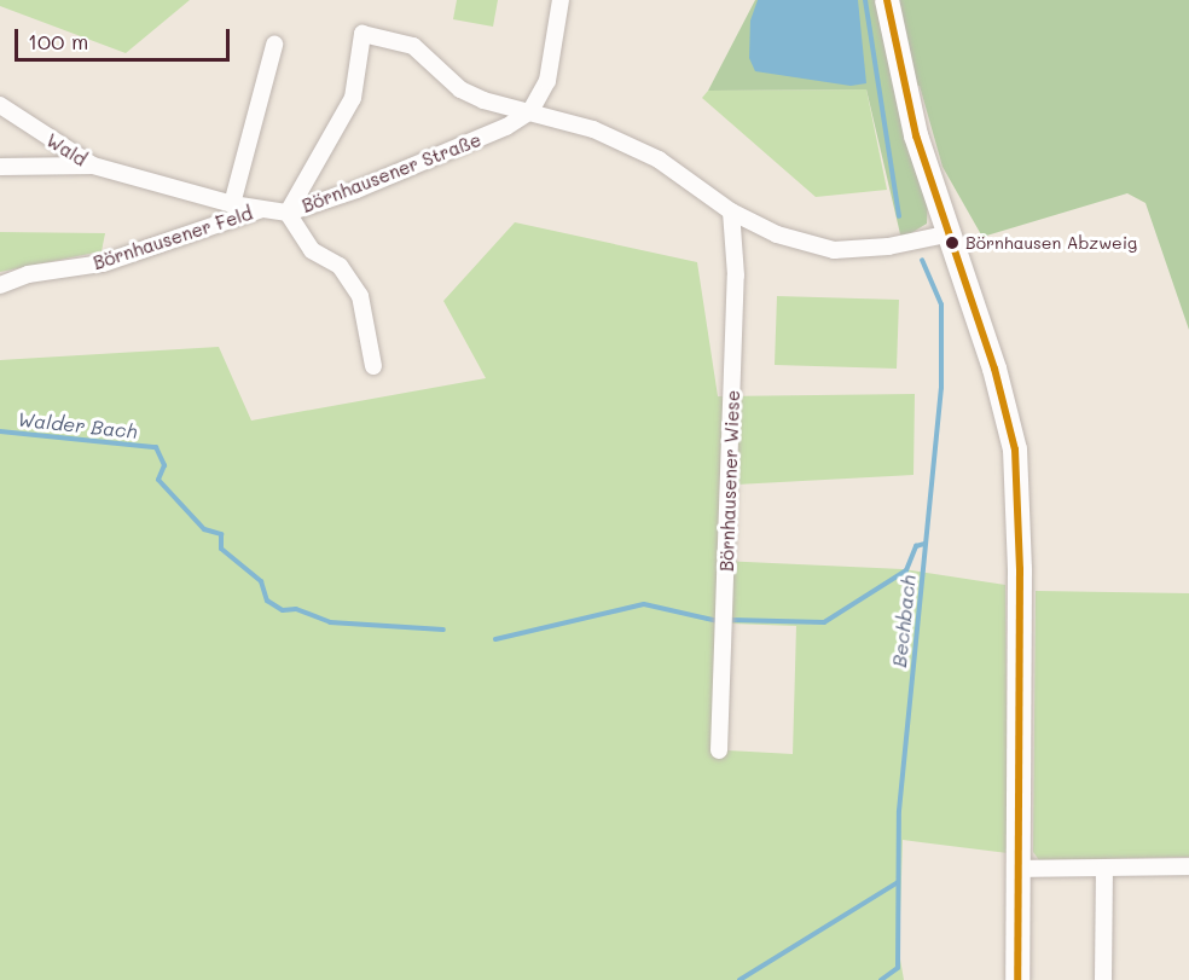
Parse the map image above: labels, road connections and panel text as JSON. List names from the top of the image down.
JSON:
{
  "streets": {
    "street": [
      "Wald",
      "Börnhausener Straße",
      "Börnhausener Feld",
      "Börnhausener Wiese"
    ]
  },
  "crossings": [
    ["Wald", "Börnhausener Straße"],
    ["Börnhausener Straße", "Börnhausener Feld"]
  ],
  "water": ["Walder Bach", "Bechbach"],
  "places": ["Börnhausen Abzweig"],
  "scale_bar": "100 m"
}
